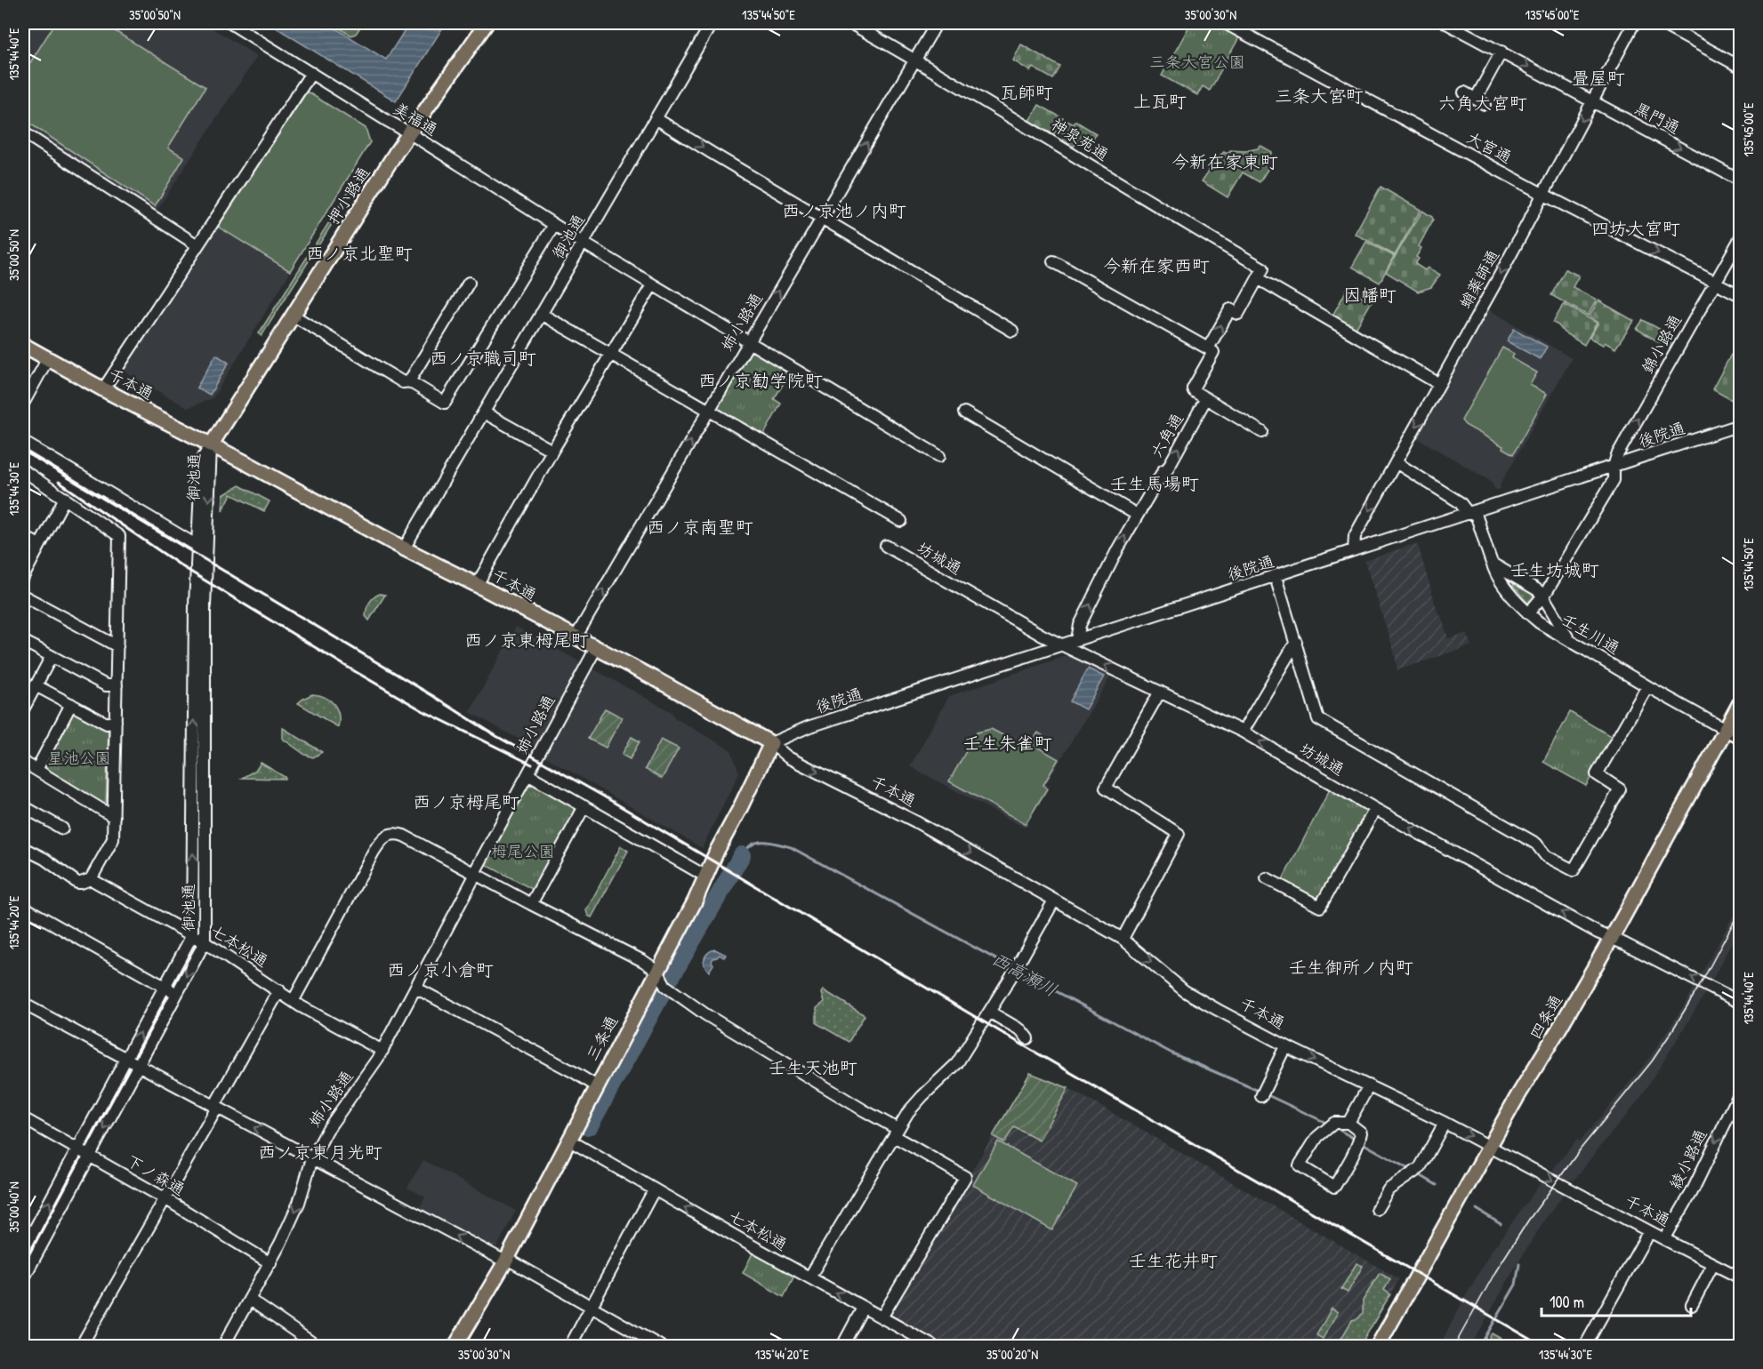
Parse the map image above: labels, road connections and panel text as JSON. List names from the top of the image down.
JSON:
{
  "streets": {
    "main road": [
      "押小路通",
      "千本通",
      "四条通",
      "三条通"
    ],
    "street": [
      "黒門通",
      "美福通",
      "神泉苑通",
      "大宮通",
      "御池通",
      "蛸薬師通",
      "姉小路通",
      "錦小路通",
      "後院通",
      "六角通",
      "坊城通",
      "壬生川通",
      "七本松通",
      "綾小路通",
      "下ノ森通"
    ]
  },
  "crossings": [
    ["黒門通", "蛸薬師通"],
    ["美福通", "押小路通"],
    ["美福通", "御池通"],
    ["美福通", "姉小路通"],
    ["神泉苑通", "蛸薬師通"],
    ["神泉苑通", "姉小路通"],
    ["大宮通", "蛸薬師通"],
    ["大宮通", "錦小路通"],
    ["押小路通", "御池通"],
    ["押小路通", "千本通"],
    ["御池通", "千本通"],
    ["御池通", "七本松通"],
    ["御池通", "下ノ森通"],
    ["蛸薬師通", "後院通"],
    ["姉小路通", "千本通"],
    ["姉小路通", "七本松通"],
    ["姉小路通", "下ノ森通"],
    ["錦小路通", "後院通"],
    ["錦小路通", "壬生川通"],
    ["千本通", "後院通"],
    ["千本通", "四条通"],
    ["千本通", "三条通"],
    ["千本通", "綾小路通"],
    ["後院通", "六角通"],
    ["後院通", "坊城通"],
    ["後院通", "壬生川通"],
    ["後院通", "三条通"],
    ["坊城通", "四条通"],
    ["壬生川通", "四条通"],
    ["七本松通", "三条通"]
  ],
  "one_way": [
    "黒門通",
    "蛸薬師通",
    "錦小路通",
    "千本通",
    "六角通",
    "坊城通",
    "綾小路通"
  ],
  "districts": [
    "畳屋町",
    "瓦師町",
    "三条大宮町",
    "上瓦町",
    "六角大宮町",
    "今新在家東町",
    "西ノ京池ノ内町",
    "四坊大宮町",
    "西ノ京北聖町",
    "今新在家西町",
    "因幡町",
    "西ノ京職司町",
    "西ノ京勧学院町",
    "壬生馬場町",
    "西ノ京南聖町",
    "壬生坊城町",
    "西ノ京東栂尾町",
    "壬生朱雀町",
    "西ノ京栂尾町",
    "壬生御所ノ内町",
    "西ノ京小倉町",
    "壬生天池町",
    "西ノ京東月光町",
    "壬生花井町"
  ],
  "water": ["西高瀬川"],
  "parks": ["三条大宮公園", "星池公園", "栂尾公園"],
  "scale_bar": "100 m",
  "coordinates": [
    "35°00'50\"N",
    "135°44'50\"E",
    "35°00'30\"N",
    "135°45'00\"E",
    "135°44'40\"E",
    "135°44'30\"E",
    "135°44'20\"E",
    "35°00'40\"N",
    "35°00'20\"N"
  ]
}
